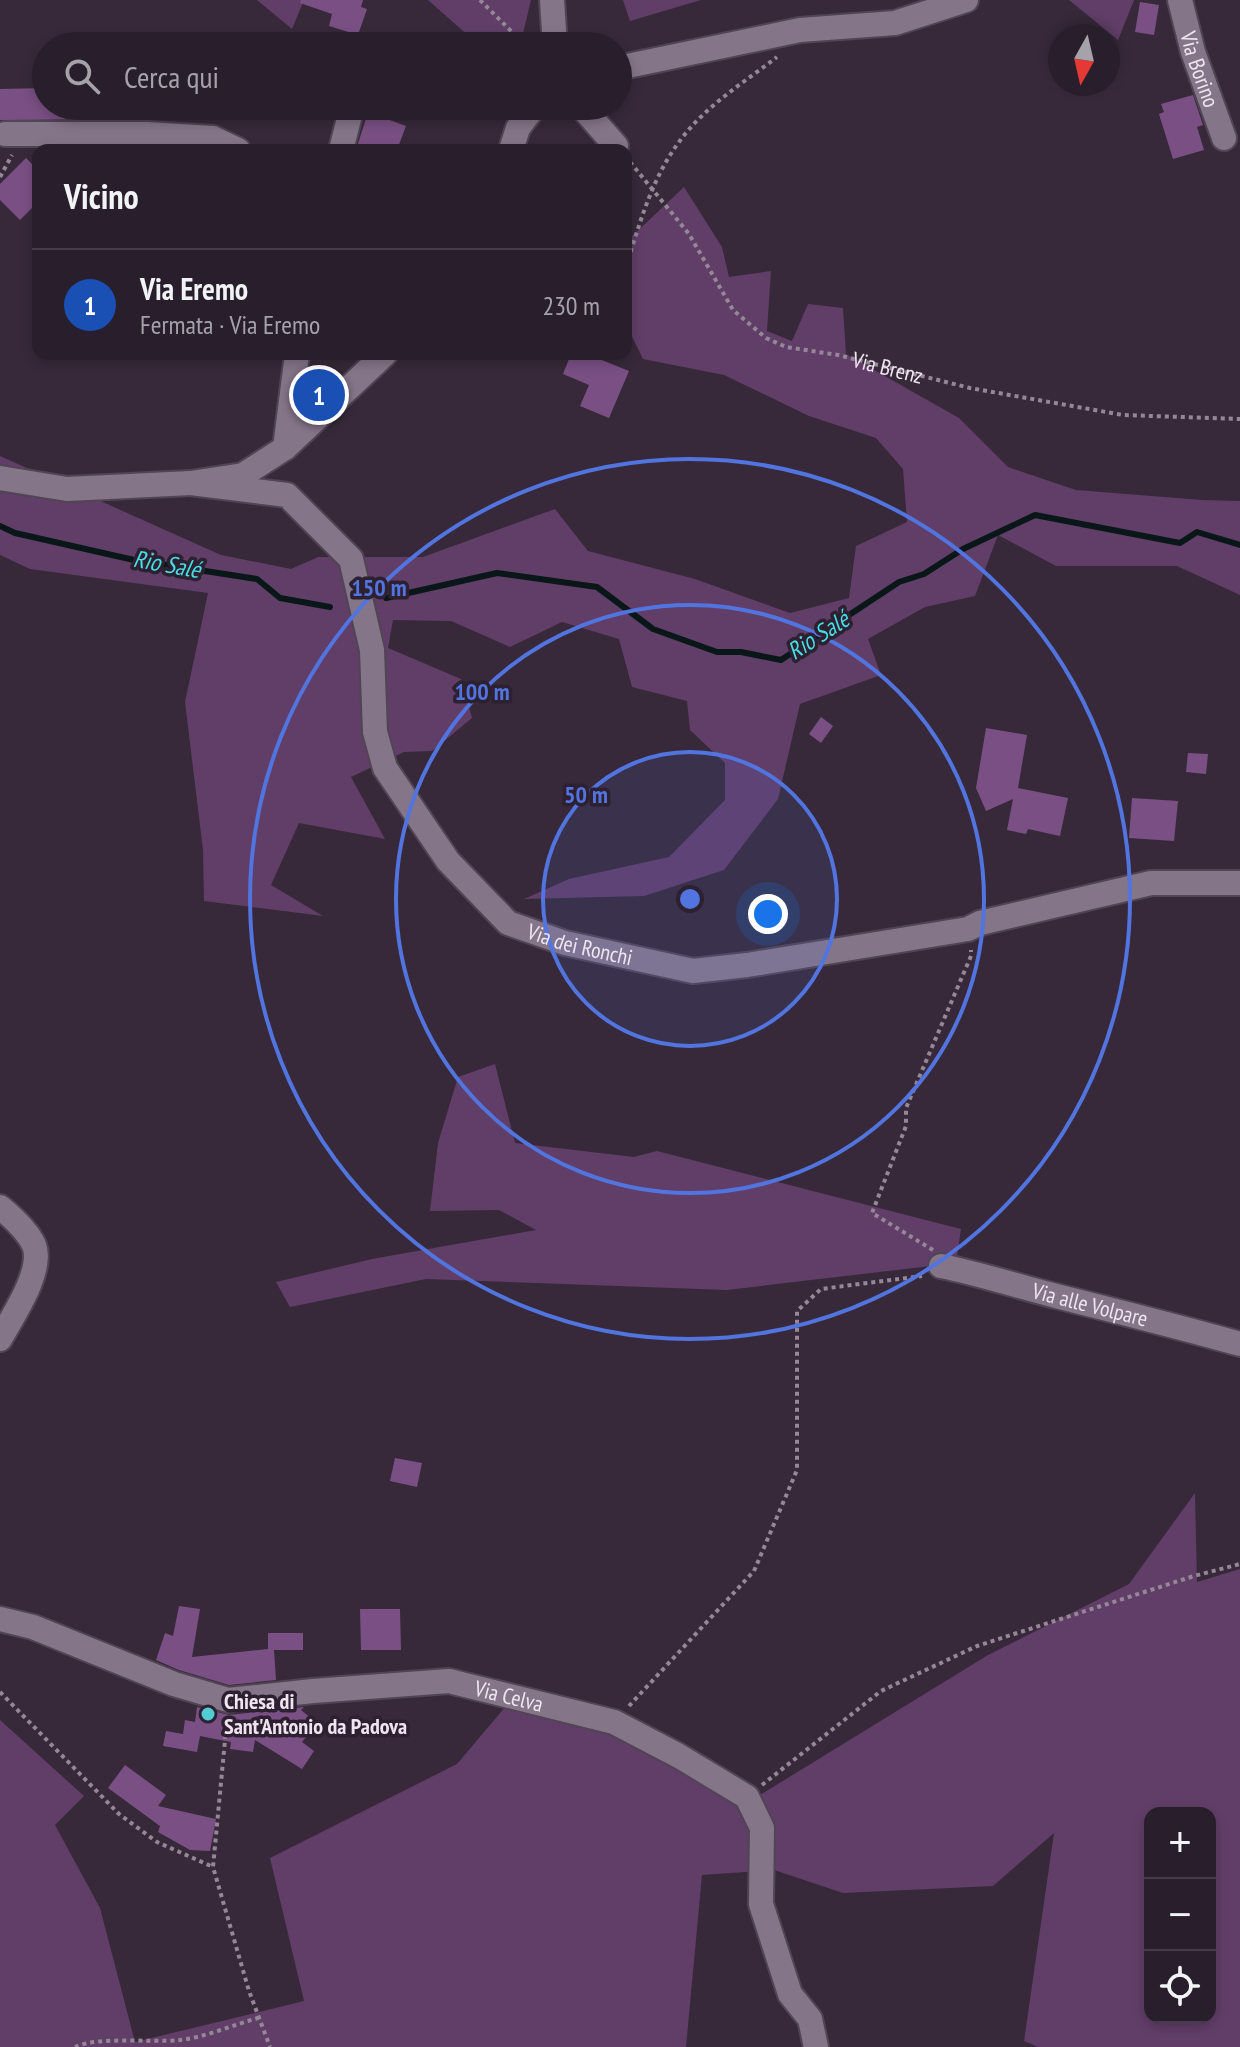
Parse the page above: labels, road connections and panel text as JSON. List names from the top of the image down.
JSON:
{
  "streets": {
    "street": [
      "Via Borino",
      "Via dei Ronchi",
      "Via alle Volpare",
      "Via Celva"
    ],
    "path": ["Via Brenz"]
  },
  "water": ["Rio Salé"],
  "places": ["Chiesa di Sant'Antonio da Padova"],
  "north": "bottom",
  "page": {
    "search": "Cerca qui",
    "heading": "Vicino",
    "list": [
      {
        "mark": "1",
        "name": "Via Eremo",
        "note": "Fermata · Via Eremo",
        "value": "230 m"
      }
    ],
    "pins": "1",
    "map_buttons": ["+", "−"]
  },
  "rings": ["150 m", "100 m", "50 m"]
}
